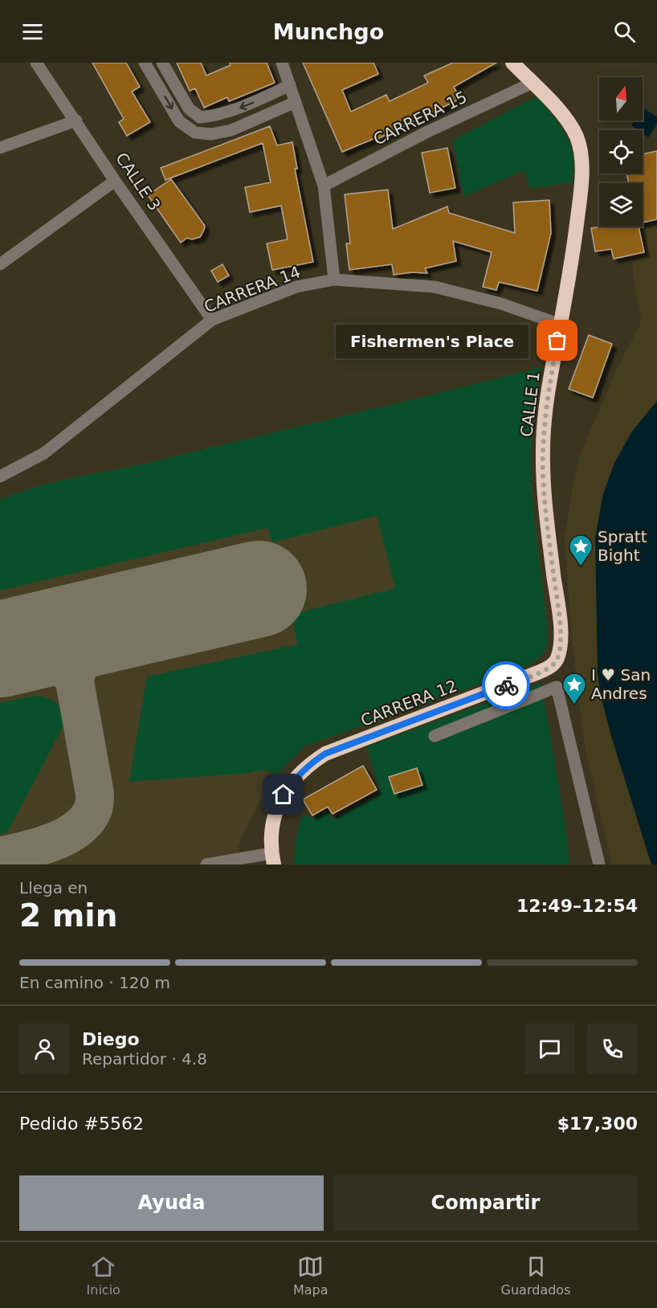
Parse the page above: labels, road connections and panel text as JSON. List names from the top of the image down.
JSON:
{
  "streets": {
    "highway": ["CALLE 1", "CARRERA 12"],
    "street": ["CARRERA 15", "CALLE 3", "CARRERA 14"]
  },
  "crossings": [
    ["CARRERA 15", "CALLE 1"],
    ["CALLE 3", "CARRERA 14"],
    ["CARRERA 14", "CALLE 1"],
    ["CALLE 1", "CARRERA 12"]
  ],
  "places": {
    "other": ["Fishermen's Place"],
    "place": ["Spratt Bight", "I ♥ San Andres"]
  },
  "north": "top",
  "page": {
    "header": "Munchgo",
    "bubble": "Fishermen's Place",
    "heading": ["2 min", "Llega en", "12:49–12:54"],
    "panel": [
      "Diego",
      "Repartidor · 4.8",
      "Pedido #5562",
      "$17,300"
    ],
    "bar": "En camino · 120 m",
    "buttons": ["Ayuda", "Compartir"],
    "tabs": ["Inicio", "Mapa", "Guardados"]
  }
}
